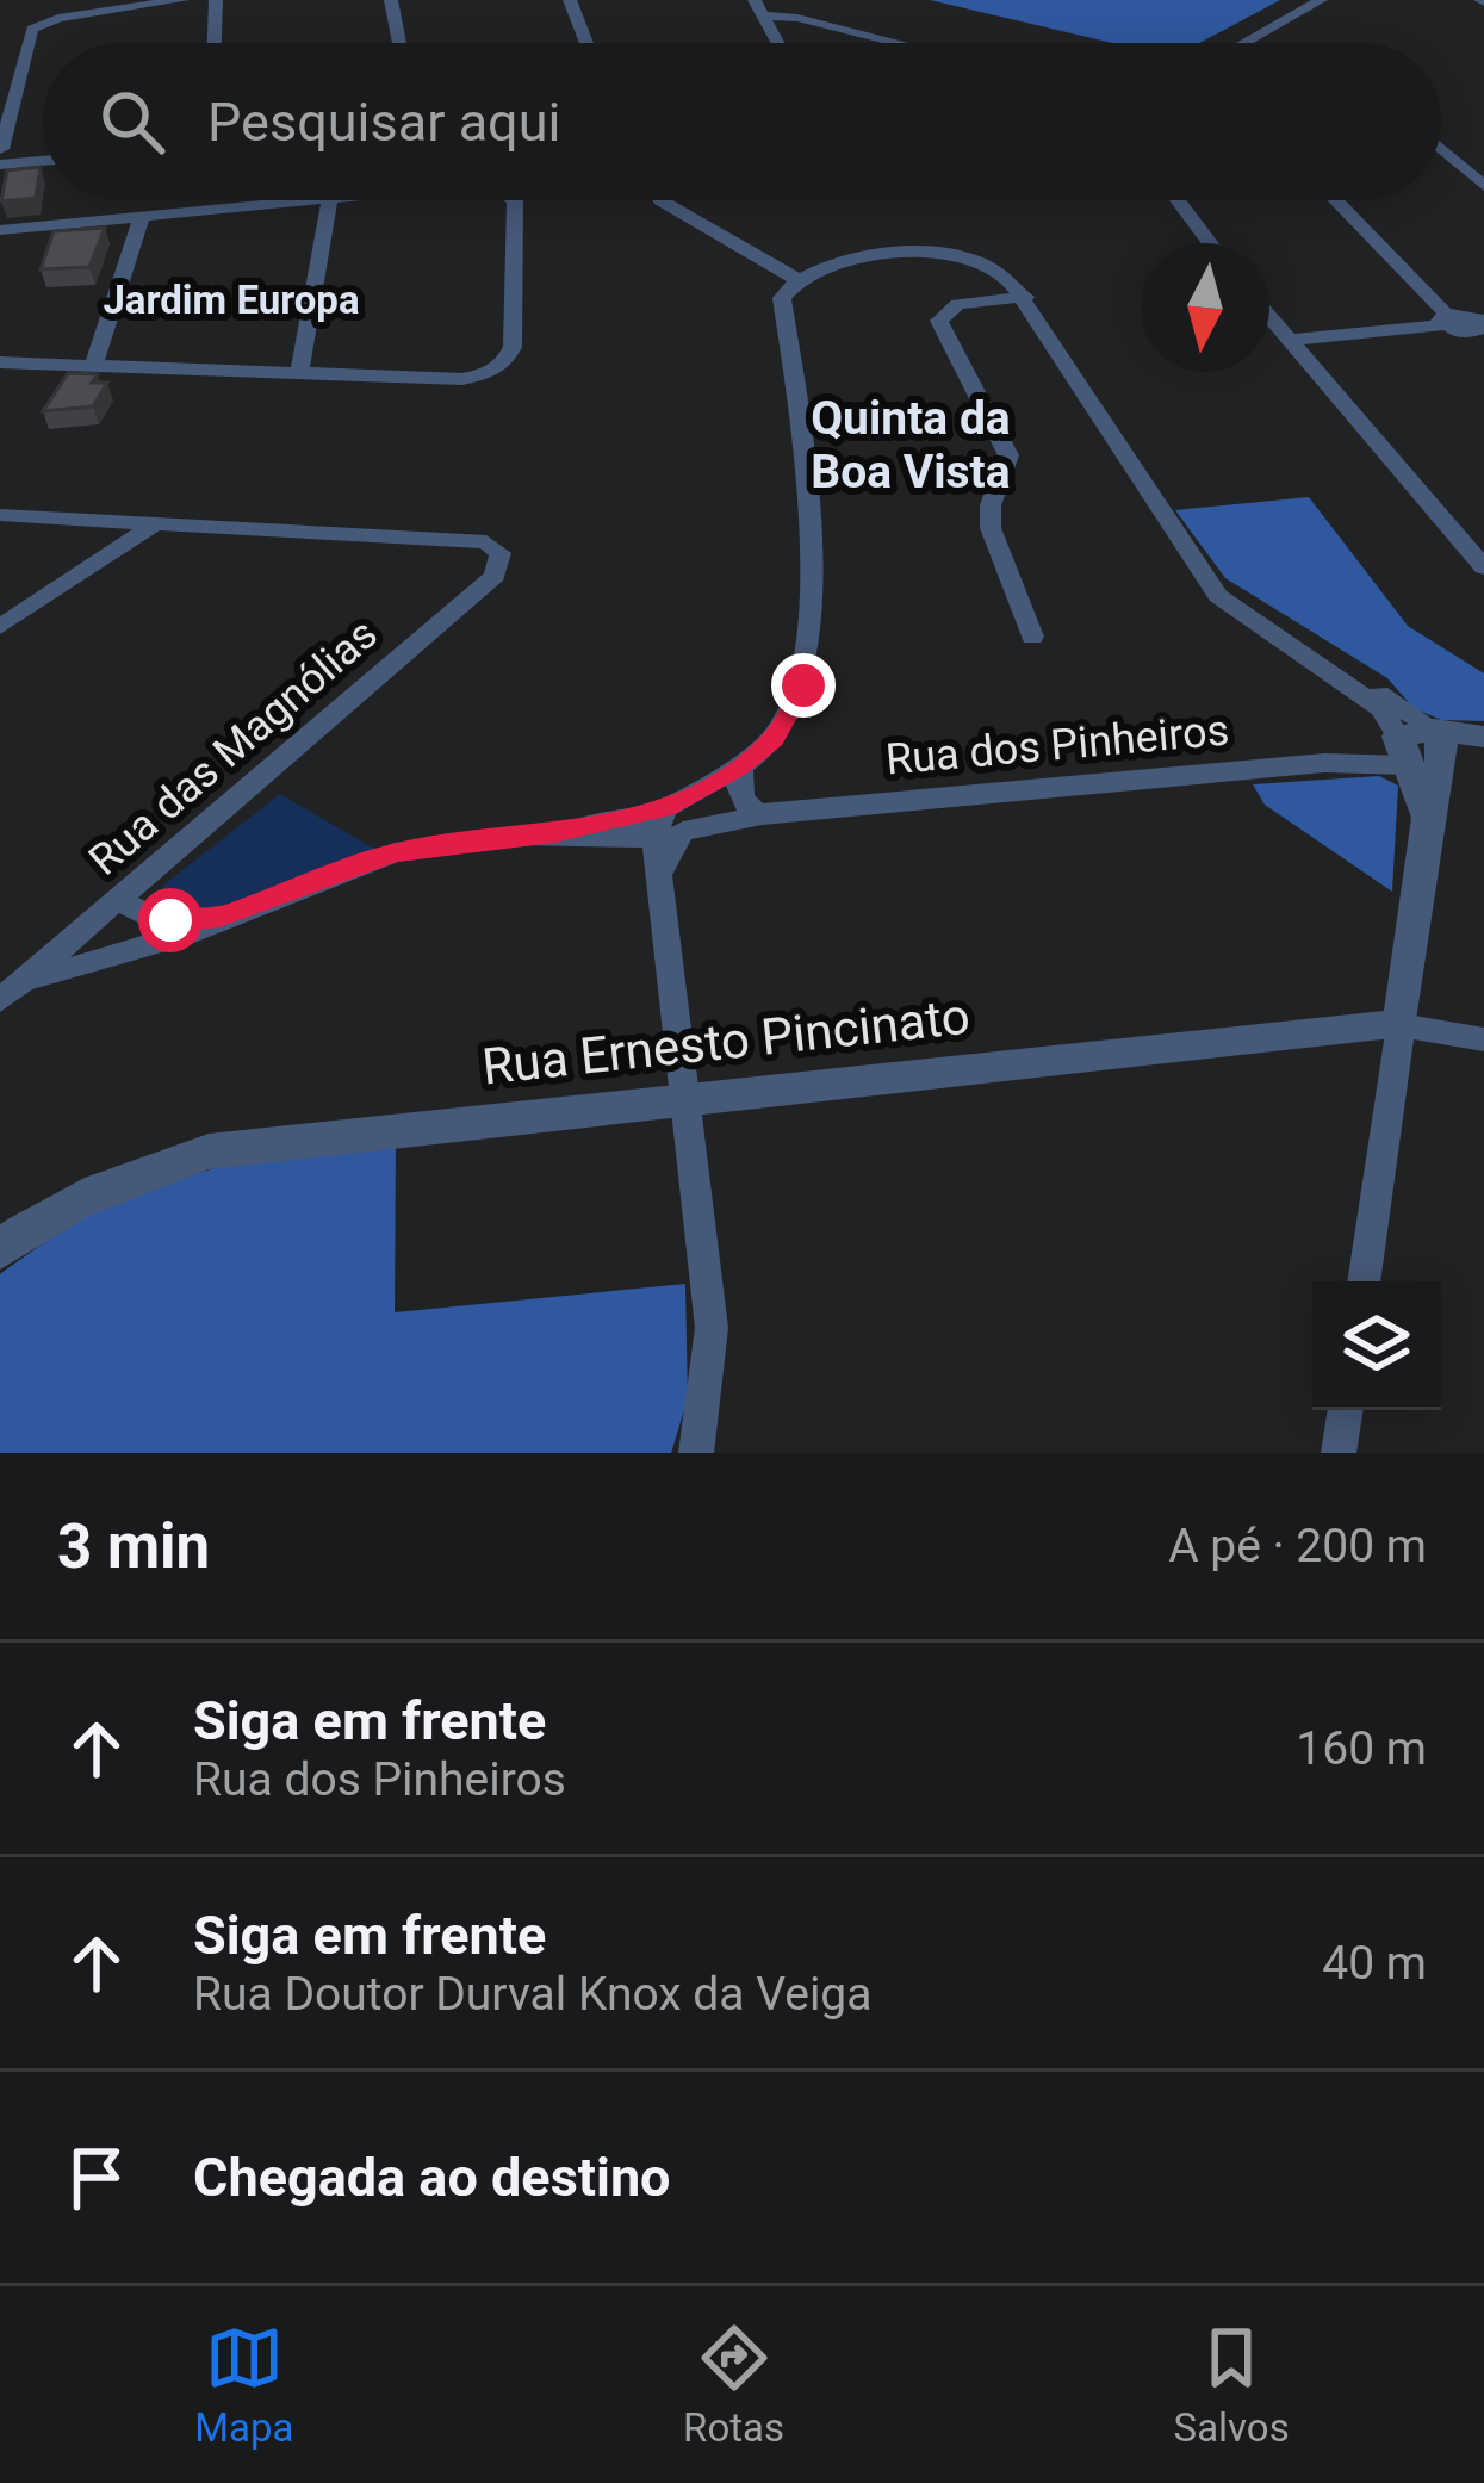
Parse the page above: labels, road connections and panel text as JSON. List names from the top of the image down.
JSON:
{
  "streets": {
    "street": ["Rua dos Pinheiros", "Rua das Magnólias", "Rua Ernesto Pincinato"]
  },
  "districts": ["Jardim Europa", "Quinta da Boa Vista"],
  "north": "bottom",
  "page": {
    "search": "Pesquisar aqui",
    "heading": ["3 min", "A pé · 200 m"],
    "list": [
      ["Siga em frente", "Rua dos Pinheiros", "160 m"],
      ["Siga em frente", "Rua Doutor Durval Knox da Veiga", "40 m"],
      "Chegada ao destino"
    ],
    "nav": ["Mapa", "Rotas", "Salvos"]
  }
}
